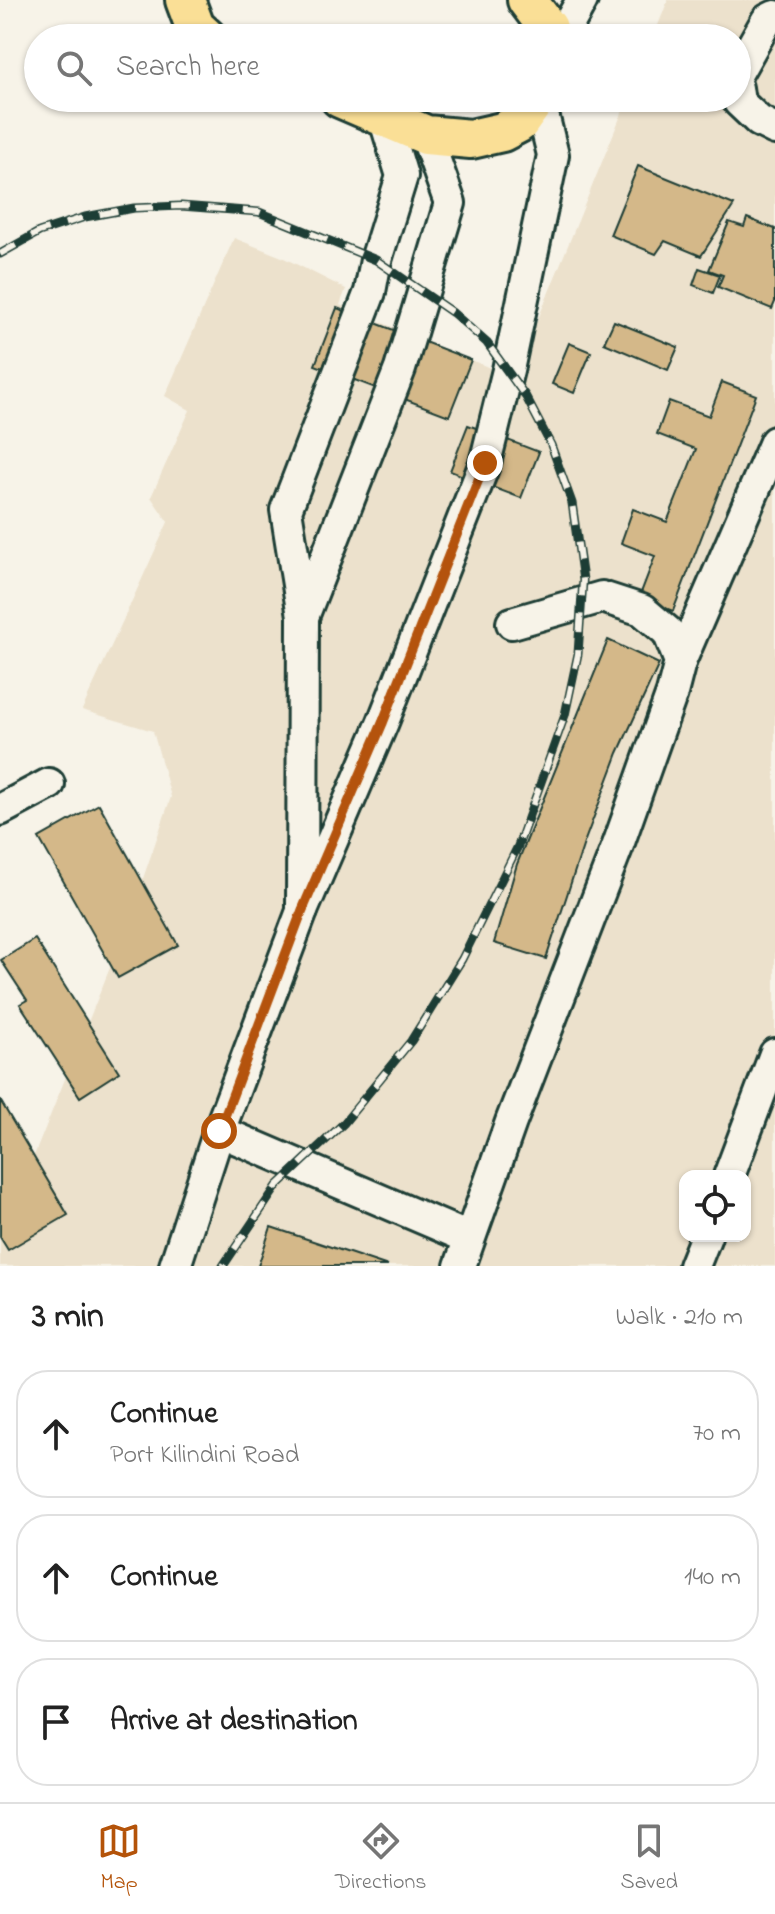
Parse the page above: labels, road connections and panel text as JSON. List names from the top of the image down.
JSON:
{
  "page": {
    "search": "Search here",
    "heading": ["3 min", "Walk · 210 m"],
    "list": [
      ["Continue", "Port Kilindini Road", "70 m"],
      ["Continue", "140 m"],
      "Arrive at destination"
    ],
    "nav": ["Map", "Directions", "Saved"]
  }
}
